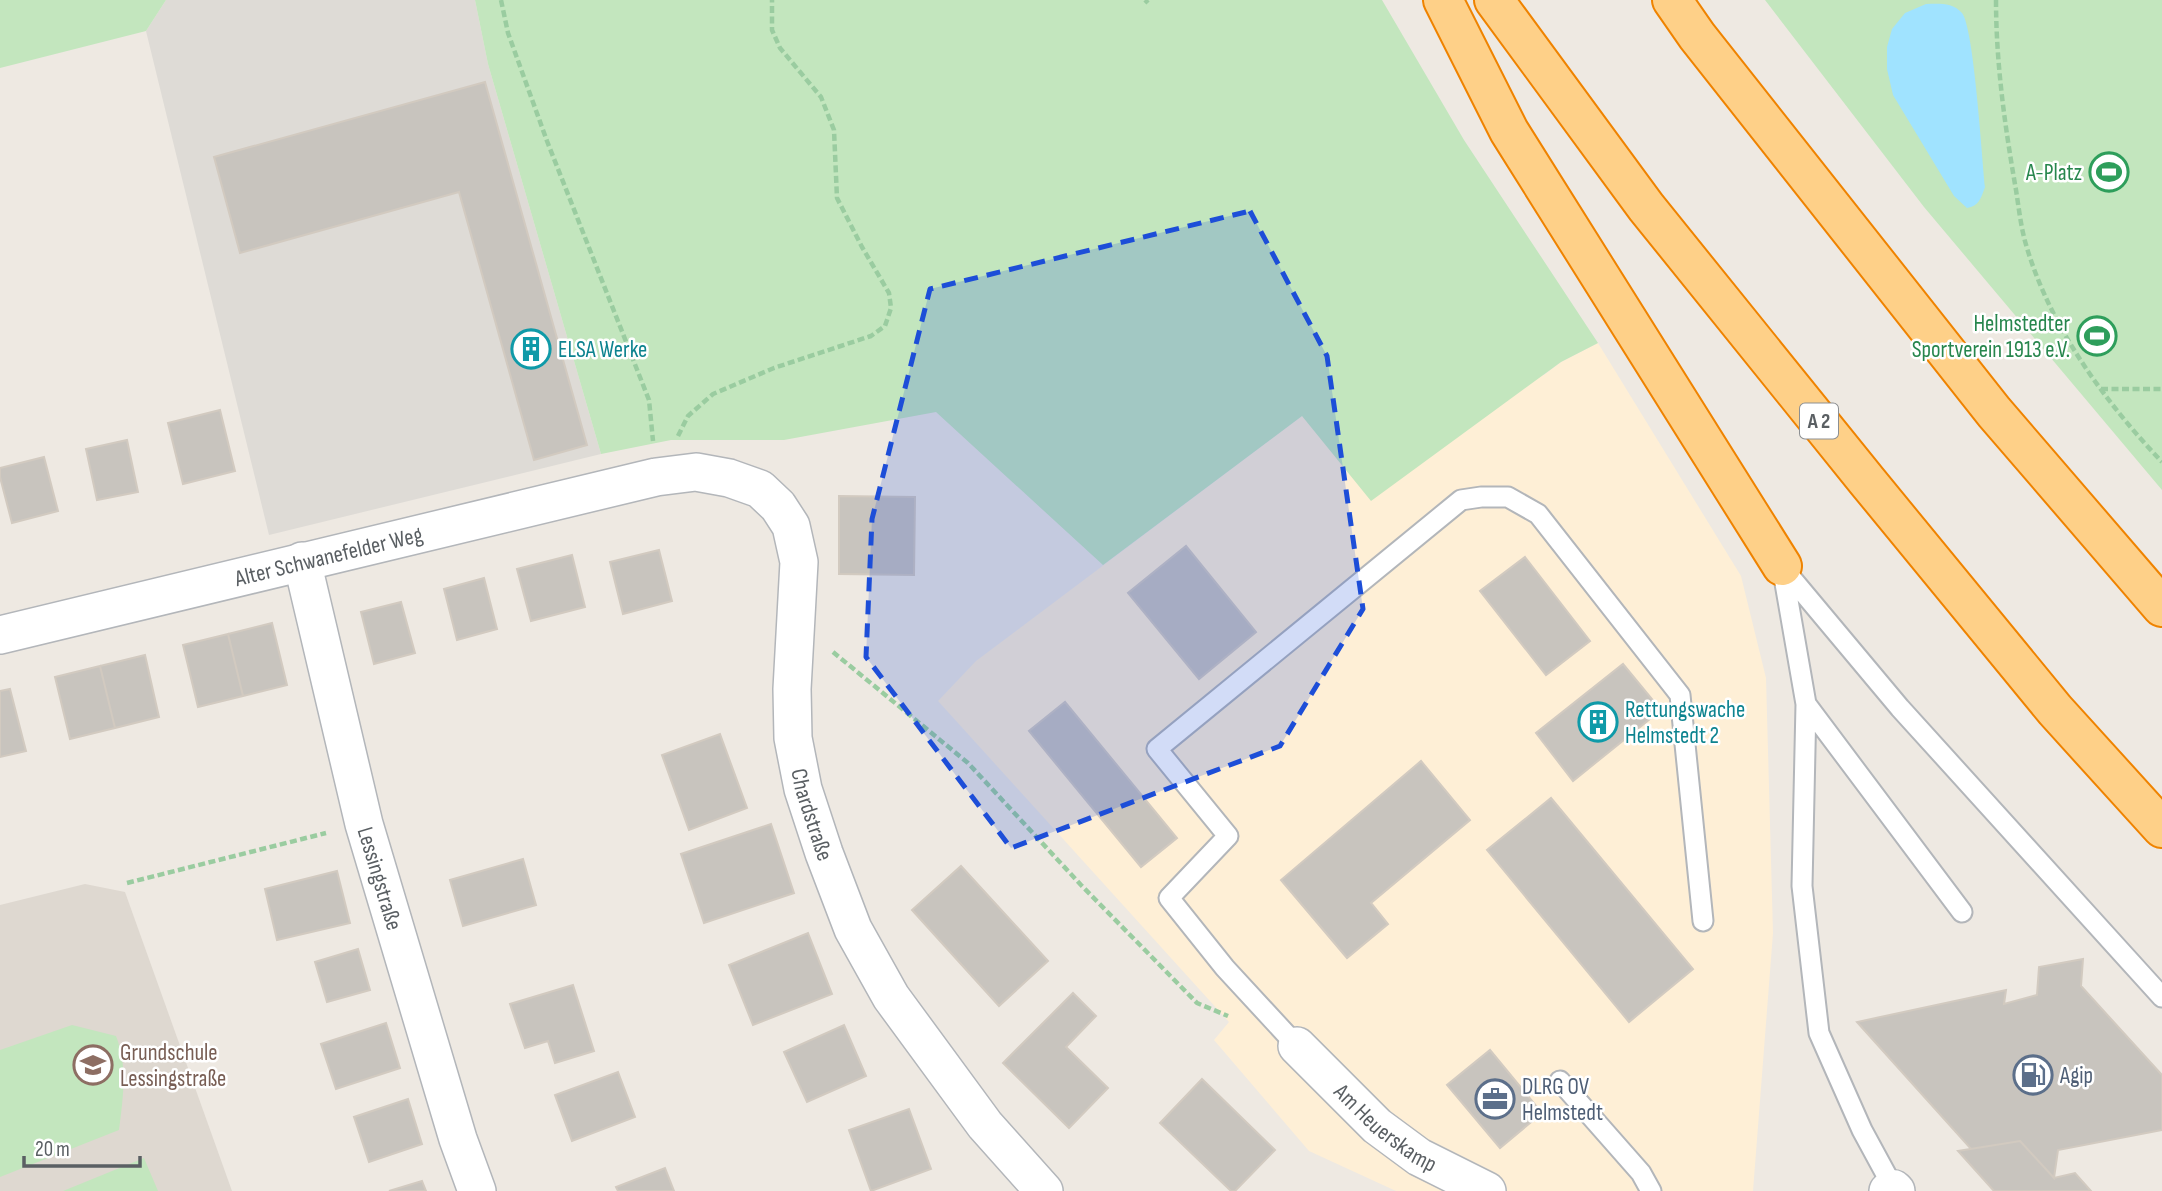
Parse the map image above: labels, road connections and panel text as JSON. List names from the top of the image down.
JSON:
{
  "streets": {
    "highway": ["A 2"],
    "street": [
      "Alter Schwanefelder Weg",
      "Chardstraße",
      "Lessingstraße",
      "Am Heuerskamp"
    ]
  },
  "crossings": [
    ["Alter Schwanefelder Weg", "Chardstraße"],
    ["Alter Schwanefelder Weg", "Lessingstraße"]
  ],
  "places": {
    "sports": ["A-Platz", "Helmstedter Sportverein 1913 e.V."],
    "building": ["ELSA Werke", "Rettungswache Helmstedt 2"],
    "school or university": ["Grundschule Lessingstraße"],
    "fuel station": ["Agip"],
    "office": ["DLRG OV Helmstedt"]
  },
  "scale_bar": "20 m"
}
